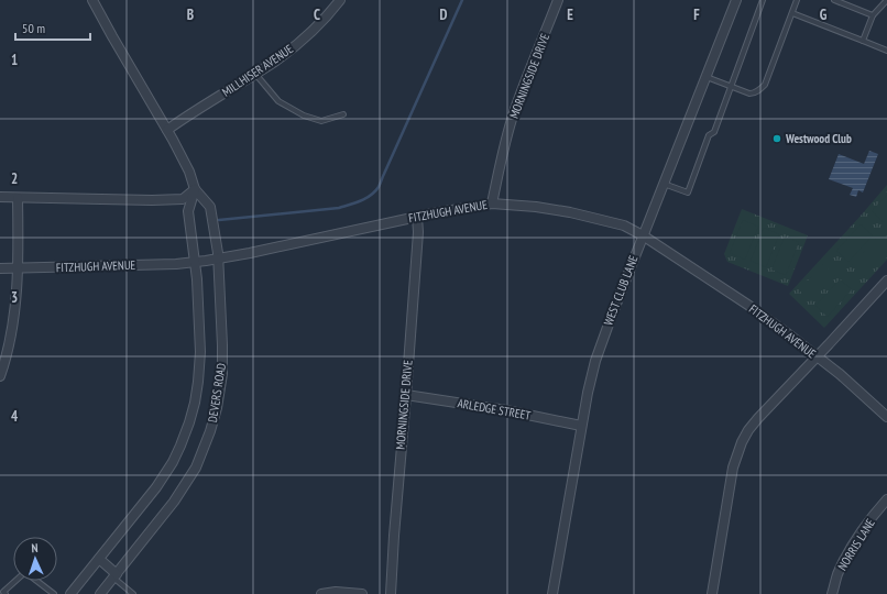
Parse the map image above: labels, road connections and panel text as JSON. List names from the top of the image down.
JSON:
{
  "streets": {
    "street": [
      "MILLHISER AVENUE",
      "MORNINGSIDE DRIVE",
      "FITZHUGH AVENUE",
      "WEST CLUB LANE",
      "DEVERS ROAD",
      "ARLEDGE STREET",
      "NORRIS LANE"
    ]
  },
  "crossings": [
    ["MILLHISER AVENUE", "DEVERS ROAD"],
    ["MORNINGSIDE DRIVE", "FITZHUGH AVENUE"],
    ["MORNINGSIDE DRIVE", "ARLEDGE STREET"],
    ["FITZHUGH AVENUE", "WEST CLUB LANE"],
    ["FITZHUGH AVENUE", "DEVERS ROAD"],
    ["WEST CLUB LANE", "ARLEDGE STREET"]
  ],
  "places": ["Westwood Club"],
  "scale_bar": "50 m",
  "north": "top",
  "grid": {
    "columns": [
      "B",
      "C",
      "D",
      "E",
      "F",
      "G"
    ],
    "rows": [
      "1",
      "2",
      "3",
      "4"
    ]
  }
}
